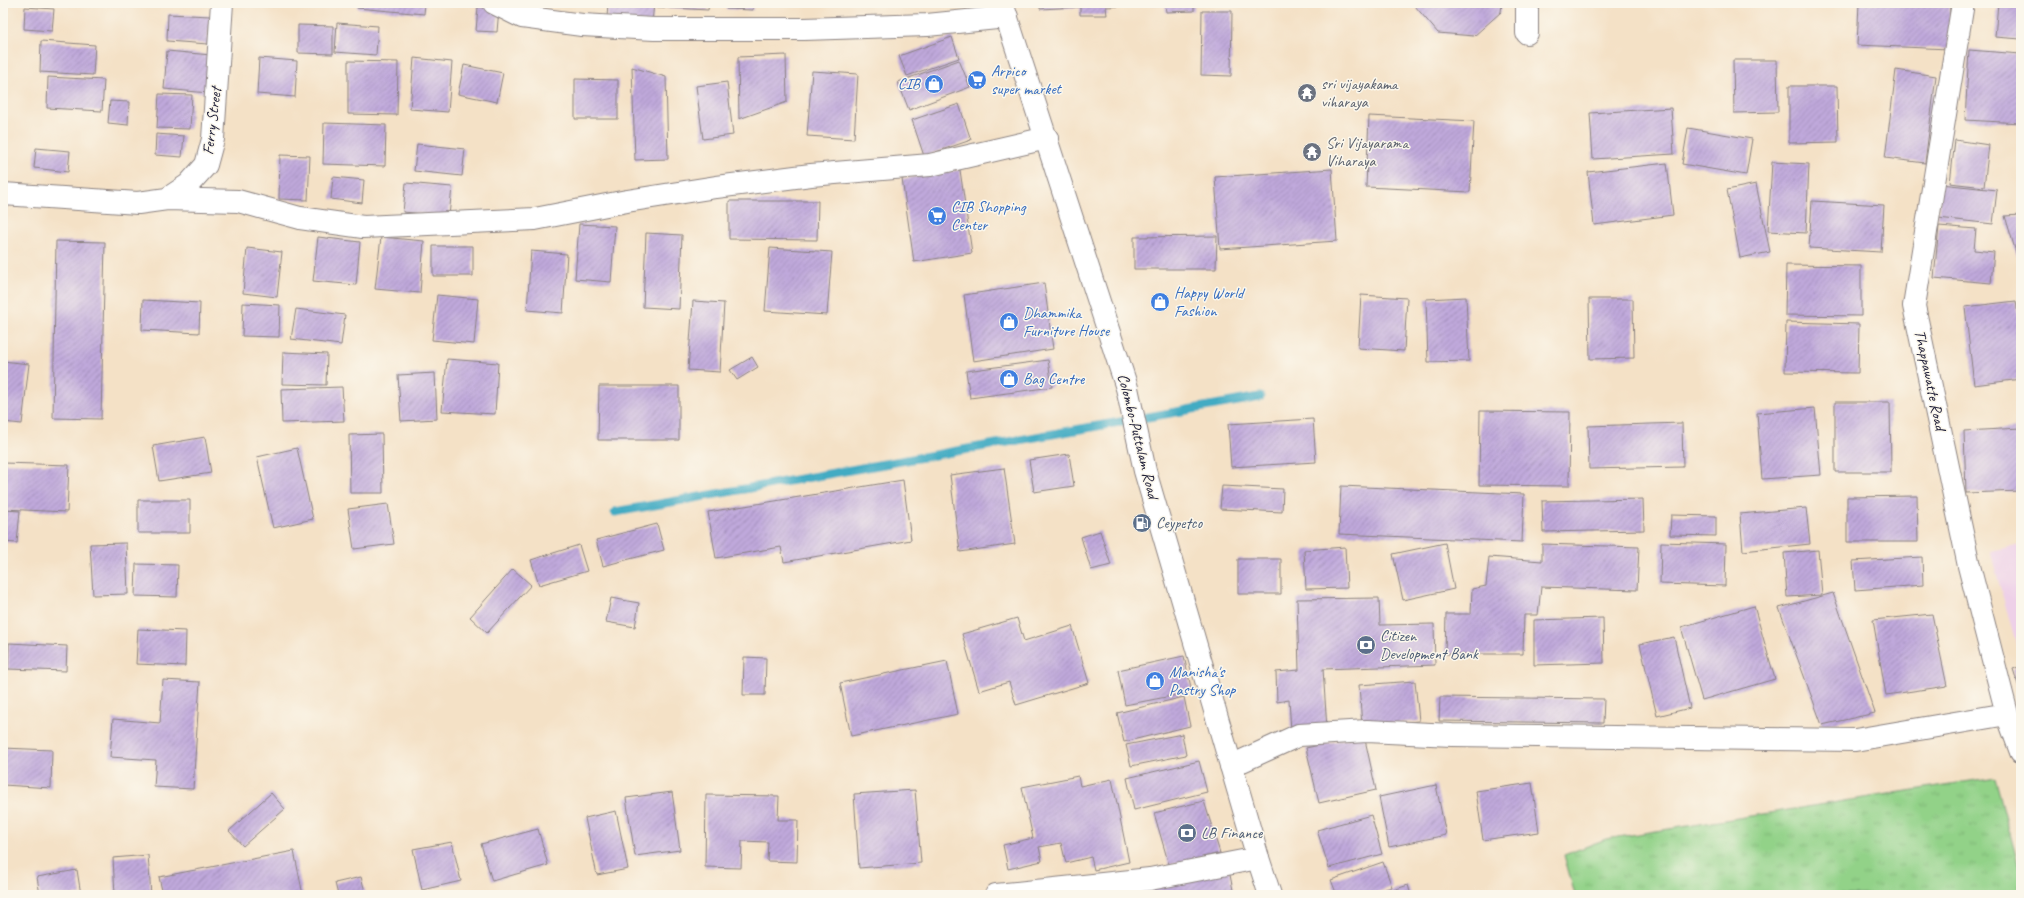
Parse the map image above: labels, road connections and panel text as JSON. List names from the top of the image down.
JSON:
{
  "streets": {
    "main road": ["Ferry Street", "Thappawatte Road", "Colombo-Puttalam Road"]
  },
  "places": {
    "supermarket": ["Arpico super market", "CIB Shopping Center"],
    "shop": [
      "CIB",
      "Happy World Fashion",
      "Dhammika Furniture House",
      "Bag Centre",
      "Manisha's Pastry Shop"
    ],
    "temple": ["sri vijayakama viharaya", "Sri Vijayarama Viharaya"],
    "fuel station": ["Ceypetco"],
    "bank": ["Citizen Development Bank", "LB Finance"]
  }
}
